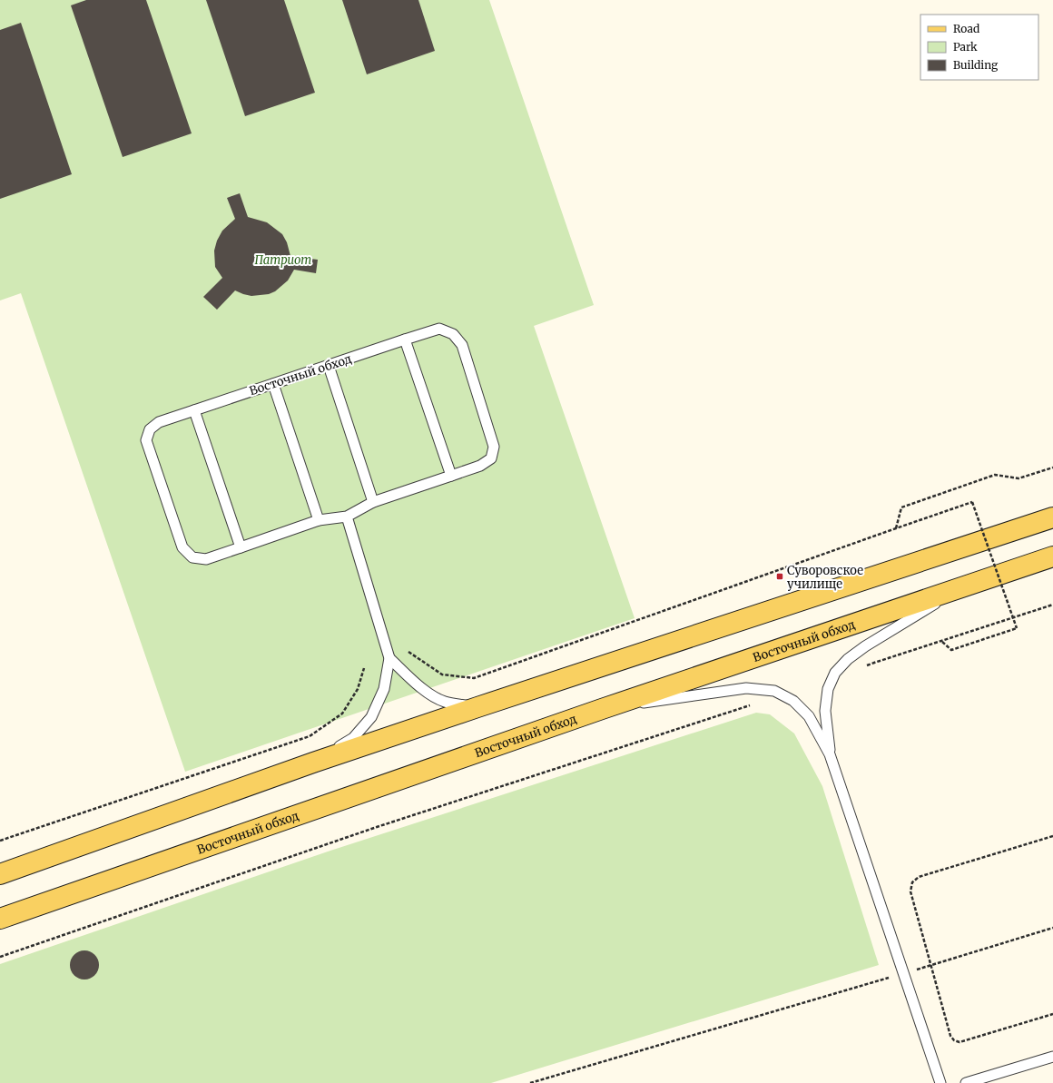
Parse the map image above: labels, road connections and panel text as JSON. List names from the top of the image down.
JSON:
{
  "streets": {
    "main road": ["Восточный обход"]
  },
  "parks": ["Патриот"],
  "places": {
    "transit": ["Суворовское училище"]
  },
  "legend": ["Road", "Park", "Building"]
}
